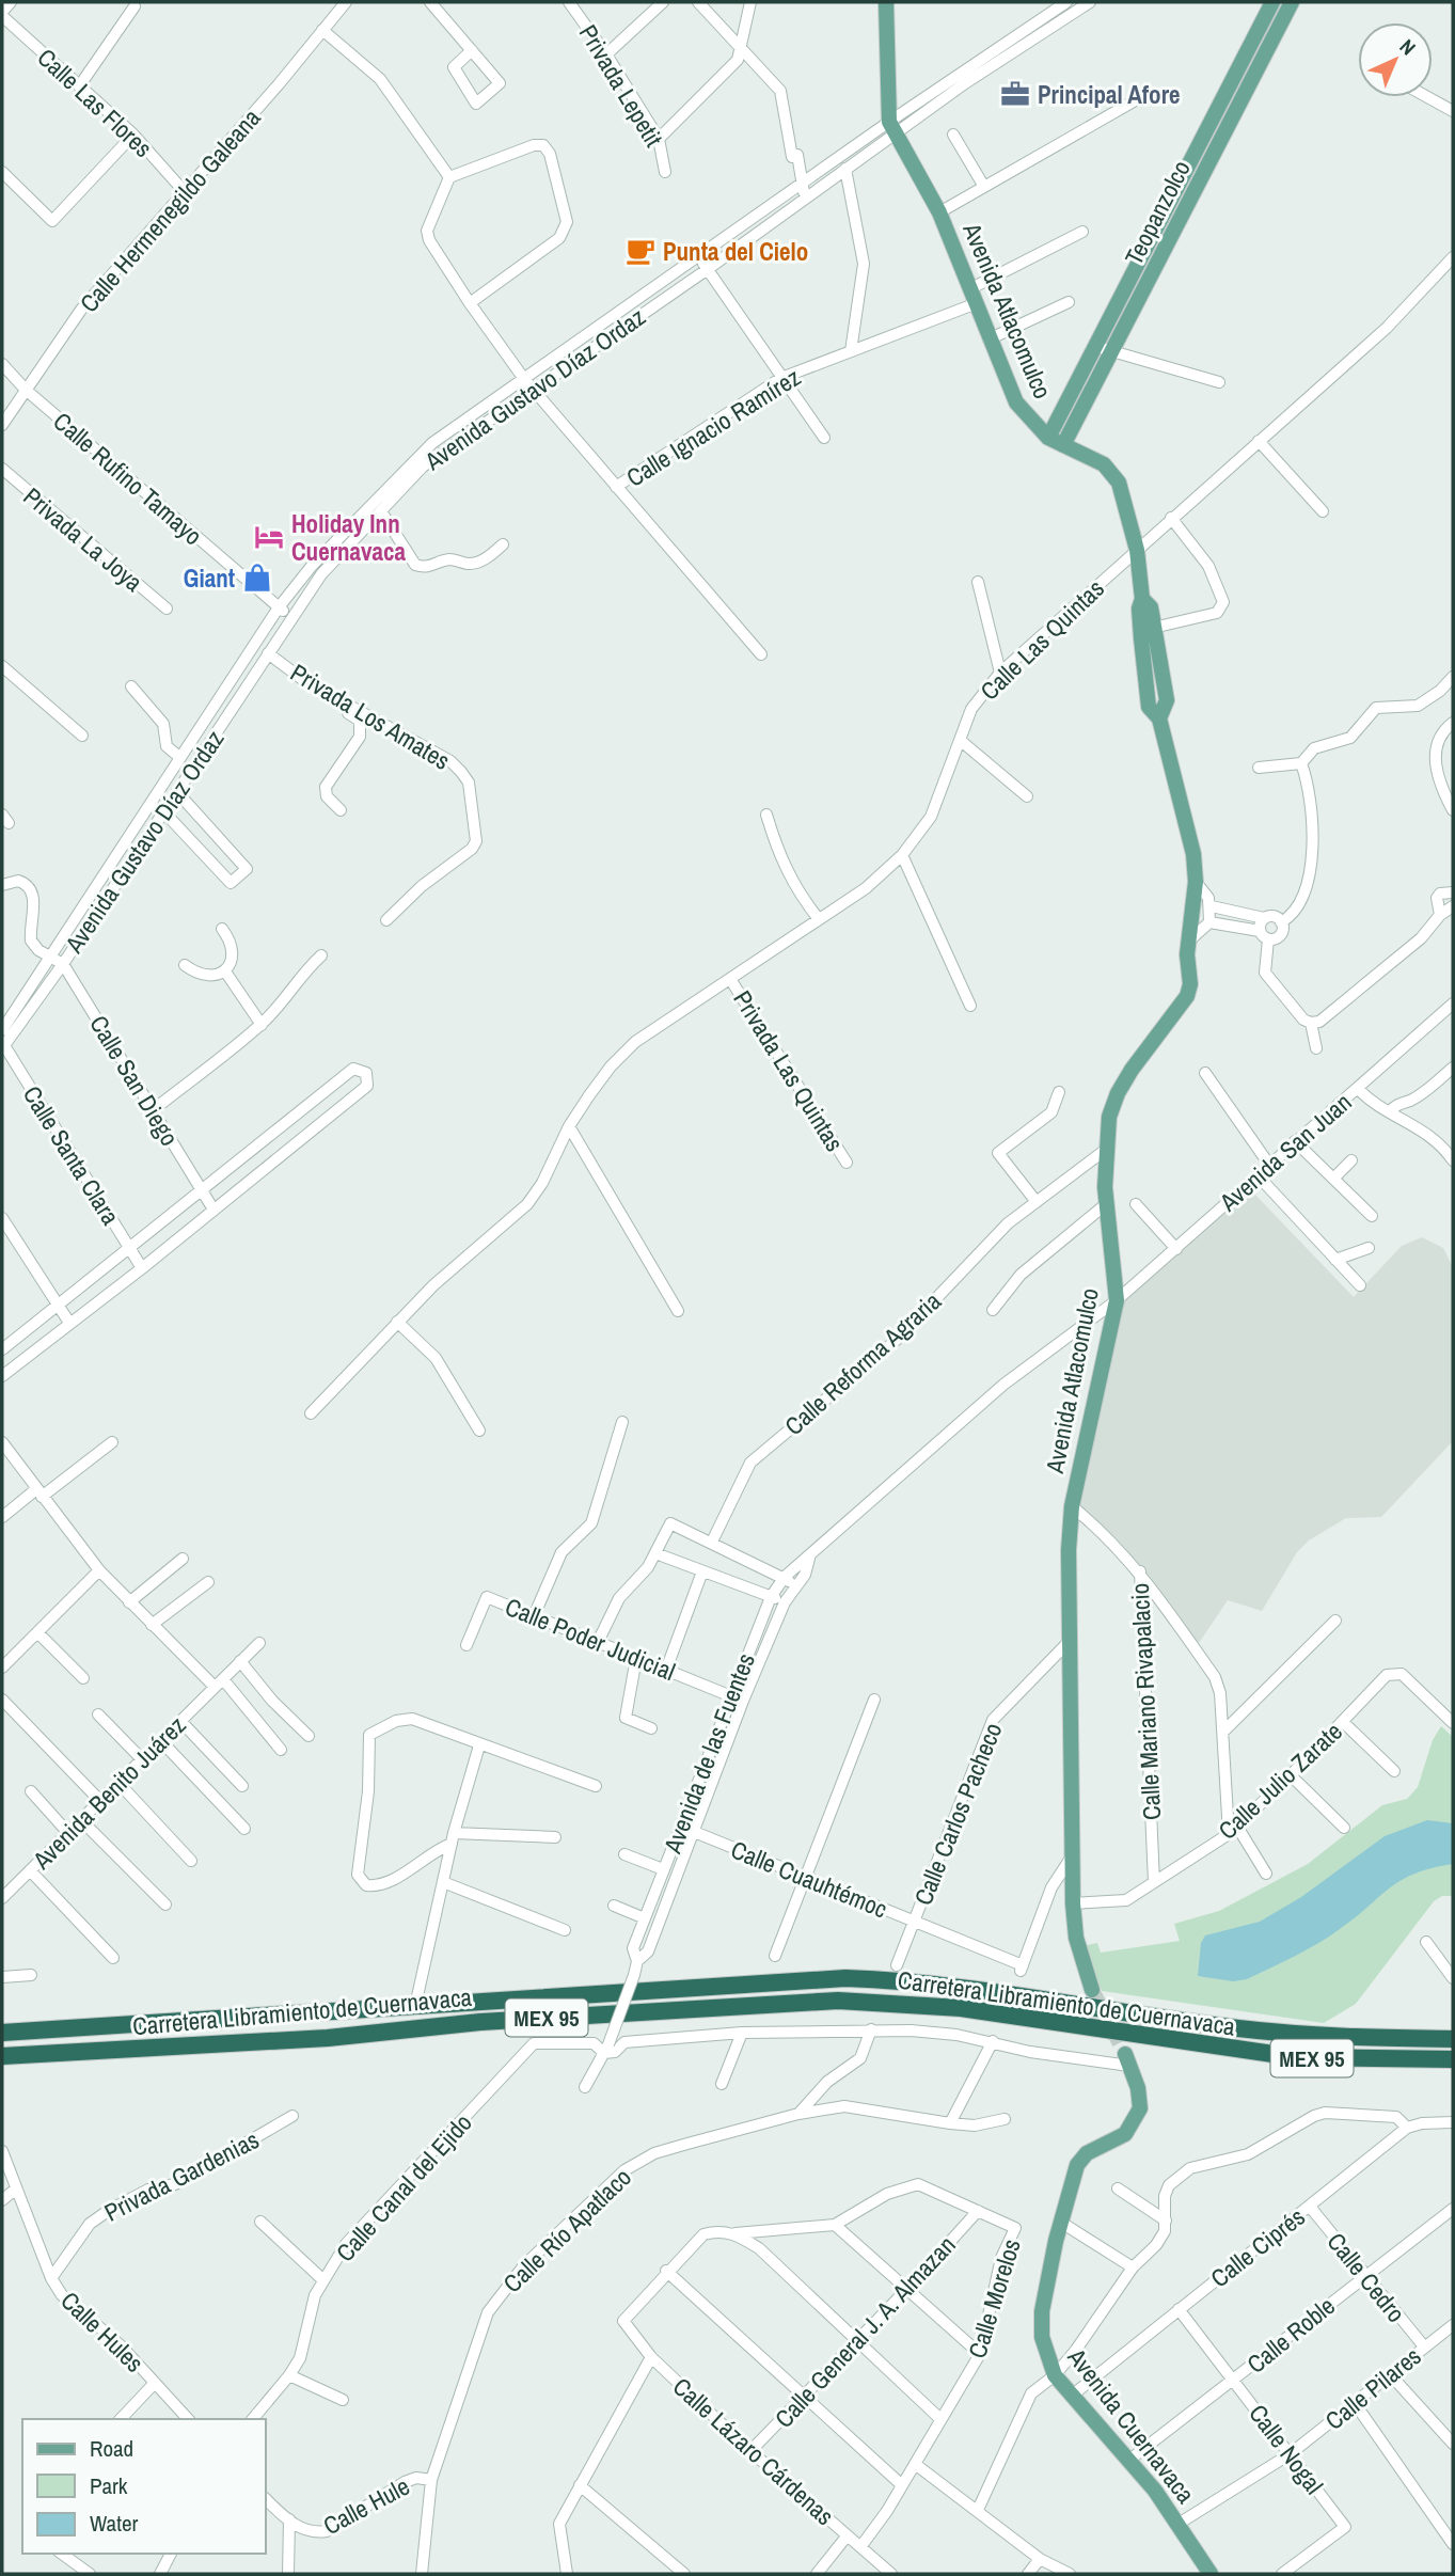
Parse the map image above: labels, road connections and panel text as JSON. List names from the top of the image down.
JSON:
{
  "streets": {
    "highway": ["Carretera Libramiento de Cuernavaca", "MEX 95"],
    "main road": ["Teopanzolco", "Avenida Atlacomulco", "Avenida Cuernavaca"],
    "street": [
      "Privada Lepetit",
      "Calle Las Flores",
      "Calle Hermenegildo Galeana",
      "Avenida Gustavo Díaz Ordaz",
      "Calle Ignacio Ramírez",
      "Calle Rufino Tamayo",
      "Privada La Joya",
      "Calle Las Quintas",
      "Privada Los Amates",
      "Privada Las Quintas",
      "Calle San Diego",
      "Avenida San Juan",
      "Calle Santa Clara",
      "Calle Reforma Agraria",
      "Calle Poder Judicial",
      "Calle Mariano Rivapalacio",
      "Avenida de las Fuentes",
      "Calle Julio Zarate",
      "Avenida Benito Juárez",
      "Calle Carlos Pacheco",
      "Calle Cuauhtémoc",
      "Privada Gardenias",
      "Calle Canal del Ejido",
      "Calle Río Apatlaco",
      "Calle Ciprés",
      "Calle Cedro",
      "Calle Morelos",
      "Calle Hules",
      "Calle General J. A. Almazan",
      "Calle Roble",
      "Calle Pilares",
      "Calle Nogal",
      "Calle Lázaro Cárdenas",
      "Calle Hule"
    ]
  },
  "crossings": [
    ["Calle Las Flores", "Calle Hermenegildo Galeana"],
    ["Calle Hermenegildo Galeana", "Calle Rufino Tamayo"],
    ["Teopanzolco", "Avenida Atlacomulco"],
    ["Avenida Atlacomulco", "Avenida Gustavo Díaz Ordaz"],
    ["Avenida Atlacomulco", "Calle Ignacio Ramírez"],
    ["Avenida Atlacomulco", "Calle Las Quintas"],
    ["Avenida Atlacomulco", "Avenida San Juan"],
    ["Avenida Atlacomulco", "Calle Reforma Agraria"],
    ["Avenida Atlacomulco", "Calle Mariano Rivapalacio"],
    ["Avenida Atlacomulco", "Avenida de las Fuentes"],
    ["Avenida Atlacomulco", "Calle Julio Zarate"],
    ["Avenida Atlacomulco", "Calle Carlos Pacheco"],
    ["Avenida Atlacomulco", "Calle Cuauhtémoc"],
    ["Avenida Gustavo Díaz Ordaz", "Calle Rufino Tamayo"],
    ["Avenida Gustavo Díaz Ordaz", "Privada Los Amates"],
    ["Avenida Gustavo Díaz Ordaz", "Calle San Diego"],
    ["Avenida Gustavo Díaz Ordaz", "Calle Santa Clara"],
    ["Calle Las Quintas", "Privada Las Quintas"],
    ["Avenida San Juan", "Avenida de las Fuentes"],
    ["Calle Poder Judicial", "Avenida de las Fuentes"],
    ["Calle Mariano Rivapalacio", "Calle Julio Zarate"],
    ["Avenida de las Fuentes", "Calle Cuauhtémoc"],
    ["Avenida de las Fuentes", "Calle Canal del Ejido"],
    ["Calle Carlos Pacheco", "Calle Cuauhtémoc"],
    ["Privada Gardenias", "Calle Hules"],
    ["Calle Río Apatlaco", "Calle Hule"],
    ["Calle Ciprés", "Calle Cedro"],
    ["Calle Ciprés", "Avenida Cuernavaca"],
    ["Calle Ciprés", "Calle Nogal"],
    ["Calle Cedro", "Calle Roble"],
    ["Calle Cedro", "Calle Pilares"],
    ["Calle Morelos", "Calle General J. A. Almazan"],
    ["Calle Morelos", "Calle Lázaro Cárdenas"],
    ["Calle General J. A. Almazan", "Calle Lázaro Cárdenas"],
    ["Calle Roble", "Avenida Cuernavaca"],
    ["Calle Roble", "Calle Nogal"],
    ["Calle Pilares", "Avenida Cuernavaca"],
    ["Calle Pilares", "Calle Nogal"]
  ],
  "places": {
    "office": ["Principal Afore"],
    "cafe": ["Punta del Cielo"],
    "hotel": ["Holiday Inn Cuernavaca"],
    "shop": ["Giant"]
  },
  "legend": ["Road", "Park", "Water"],
  "north": "top right"
}
